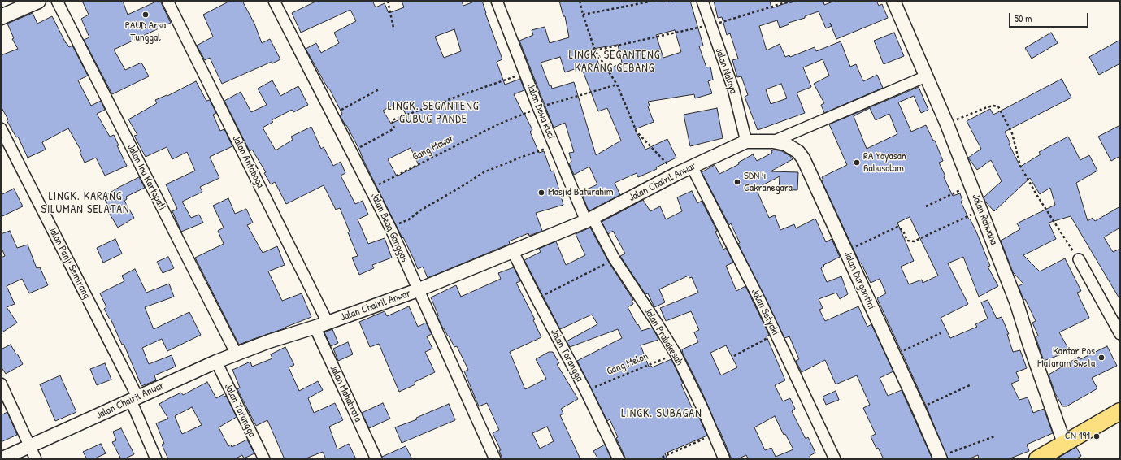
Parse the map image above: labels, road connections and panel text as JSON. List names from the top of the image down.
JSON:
{
  "streets": {
    "street": [
      "Jalan Nalaya",
      "Jalan Dewa Ruci",
      "Jalan Antaboga",
      "Jalan Inu Kartopati",
      "Jalan Chairil Anwar",
      "Jalan Rahwana",
      "Jalan Beaq Ganggas",
      "Jalan Panji Semirang",
      "Jalan Durgantini",
      "Jalan Setyaki",
      "Jalan Prabakesah",
      "Jalan Torangga",
      "Jalan Mahabrata"
    ],
    "path": ["Gang Mawar", "Gang Melon"]
  },
  "crossings": [
    ["Jalan Nalaya", "Jalan Chairil Anwar"],
    ["Jalan Nalaya", "Jalan Durgantini"],
    ["Jalan Dewa Ruci", "Gang Mawar"],
    ["Jalan Dewa Ruci", "Jalan Chairil Anwar"],
    ["Jalan Dewa Ruci", "Jalan Prabakesah"],
    ["Gang Mawar", "Jalan Beaq Ganggas"],
    ["Jalan Antaboga", "Jalan Chairil Anwar"],
    ["Jalan Inu Kartopati", "Jalan Chairil Anwar"],
    ["Jalan Chairil Anwar", "Jalan Beaq Ganggas"],
    ["Jalan Chairil Anwar", "Jalan Panji Semirang"],
    ["Jalan Chairil Anwar", "Jalan Durgantini"],
    ["Jalan Chairil Anwar", "Jalan Setyaki"],
    ["Jalan Chairil Anwar", "Jalan Prabakesah"],
    ["Jalan Chairil Anwar", "Jalan Torangga"],
    ["Jalan Chairil Anwar", "Jalan Mahabrata"],
    ["Jalan Prabakesah", "Gang Melon"],
    ["Jalan Torangga", "Gang Melon"]
  ],
  "districts": [
    "LINGK. SEGANTENG KARANG GEBANG",
    "LINGK. SEGANTENG GUBUG PANDE",
    "LINGK. KARANG SILUMAN SELATAN",
    "LINGK. SUBAGAN"
  ],
  "places": [
    "PAUD Arsa Tunggal",
    "RA Yayasan Babusalam",
    "SDN 4 Cakranegara",
    "Masjid Baturahim",
    "Kantor Pos Mataram Sweta",
    "CN 191"
  ],
  "scale_bar": "50 m"
}
